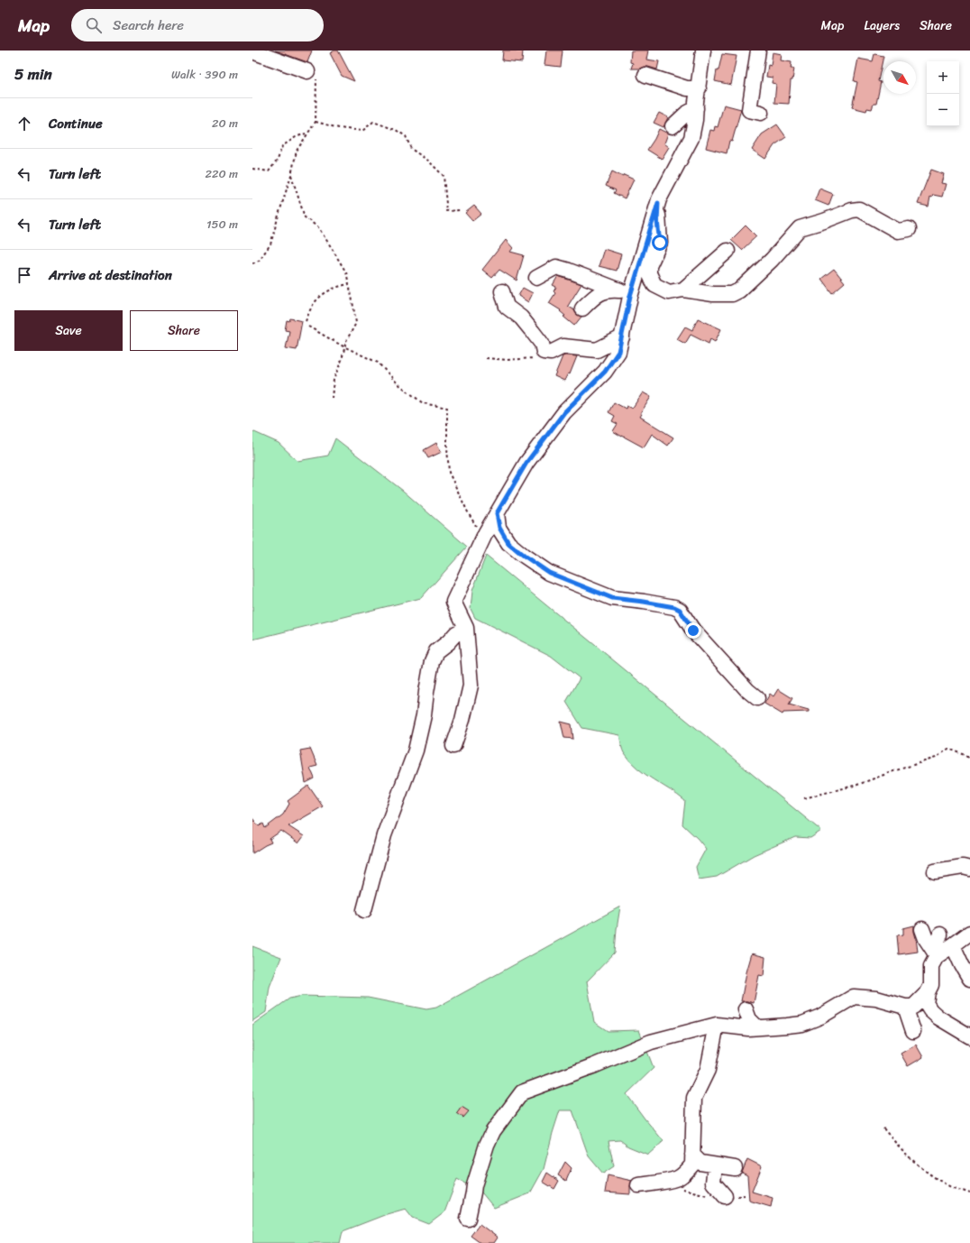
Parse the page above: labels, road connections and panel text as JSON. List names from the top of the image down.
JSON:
{
  "north": "bottom right",
  "page": {
    "header": "Map",
    "search": "Search here",
    "nav": ["Map", "Layers", "Share"],
    "heading": ["5 min", "Walk · 390 m"],
    "map_buttons": ["+", "−"],
    "list": [
      ["Continue", "20 m"],
      ["Turn left", "220 m"],
      ["Turn left", "150 m"],
      "Arrive at destination"
    ],
    "buttons": ["Save", "Share"]
  }
}
